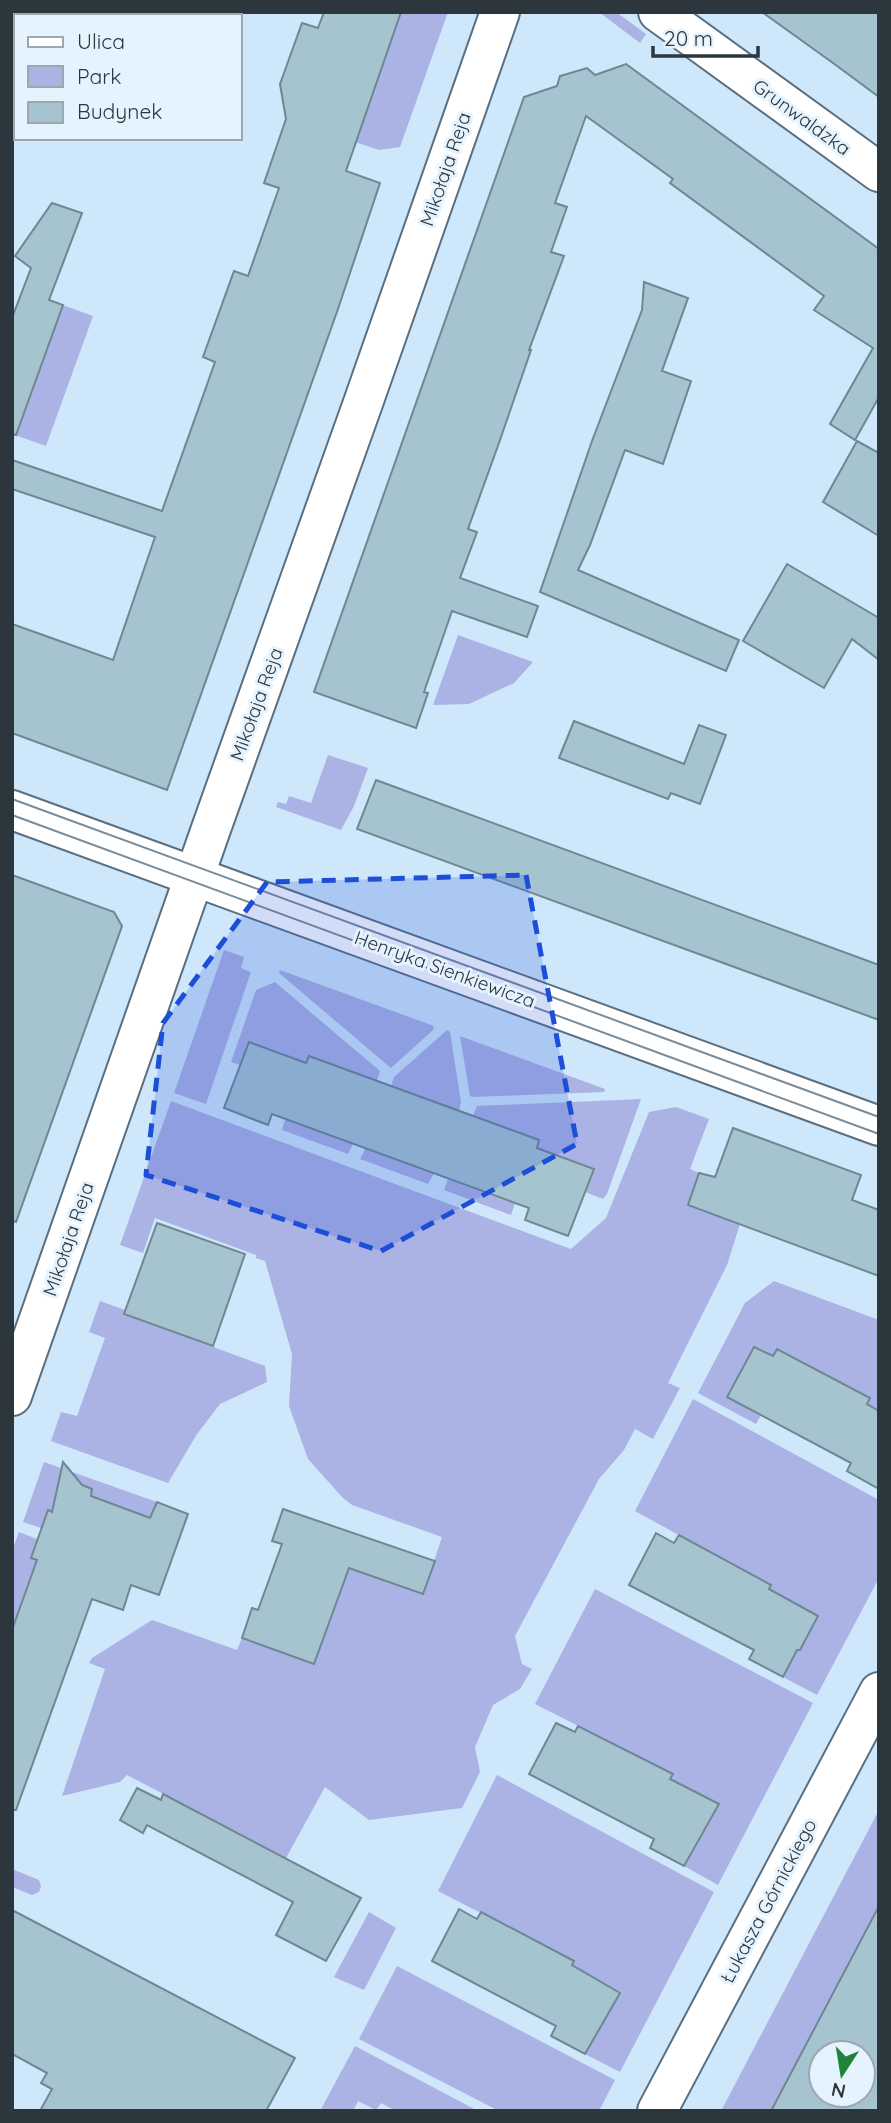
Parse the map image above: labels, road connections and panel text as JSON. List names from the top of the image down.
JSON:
{
  "streets": {
    "street": [
      "Grunwaldzka",
      "Mikołaja Reja",
      "Henryka Sienkiewicza",
      "Łukasza Górnickiego"
    ]
  },
  "crossings": [
    ["Mikołaja Reja", "Henryka Sienkiewicza"]
  ],
  "legend": ["Ulica", "Park", "Budynek"],
  "scale_bar": "20 m",
  "north": "bottom"
}
